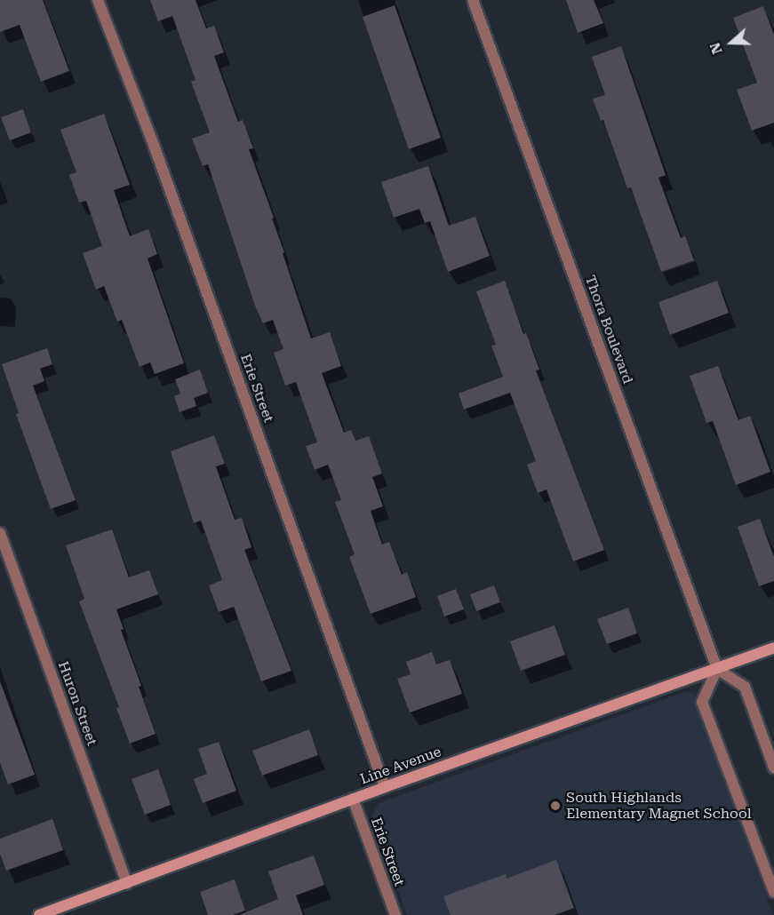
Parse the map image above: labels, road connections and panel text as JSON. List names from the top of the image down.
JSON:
{
  "streets": {
    "main road": ["Line Avenue"],
    "street": ["Thora Boulevard", "Erie Street", "Huron Street"]
  },
  "crossings": [
    ["Thora Boulevard", "Line Avenue"],
    ["Erie Street", "Line Avenue"],
    ["Huron Street", "Line Avenue"]
  ],
  "places": ["South Highlands Elementary Magnet School"],
  "north": "left"
}
